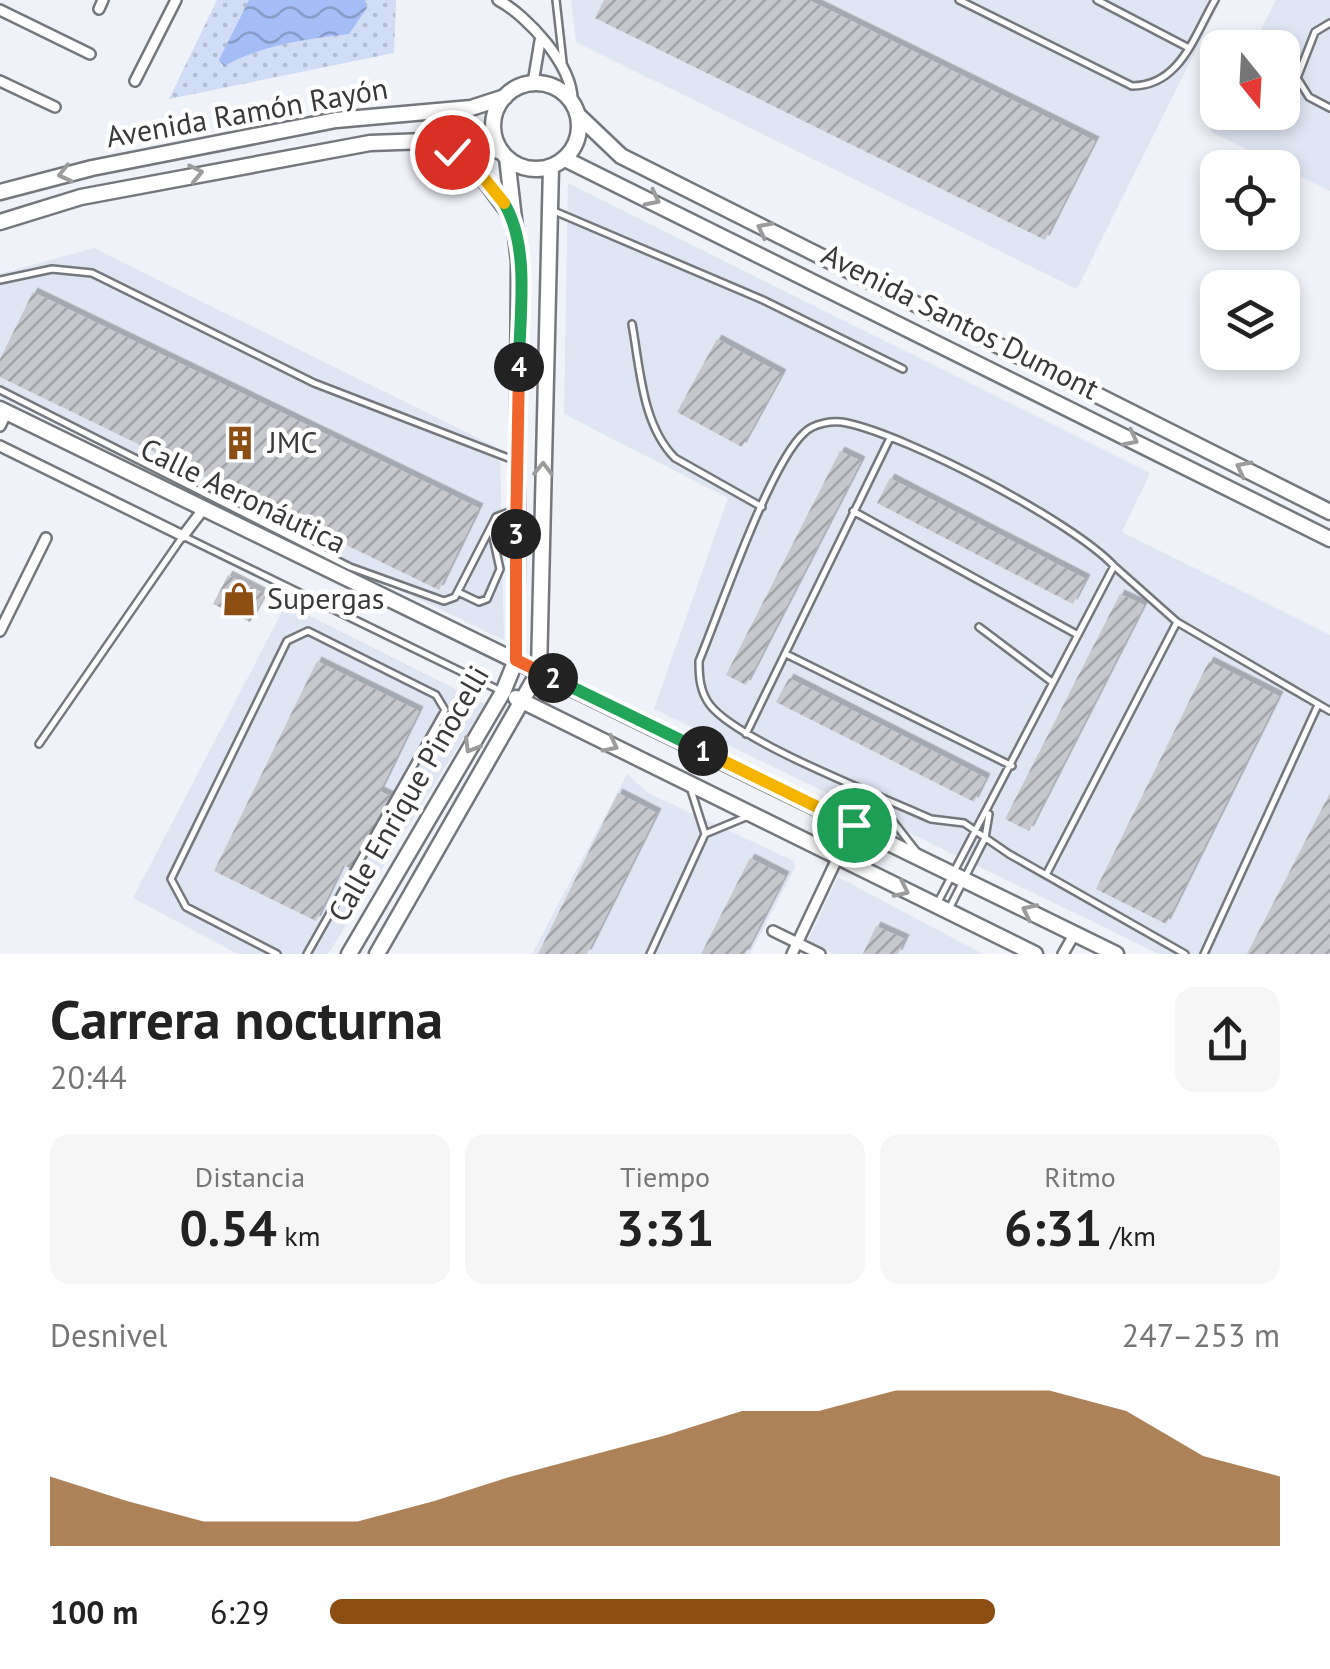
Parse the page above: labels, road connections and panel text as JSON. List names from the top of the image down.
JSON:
{
  "streets": {
    "main road": [
      "Avenida Ramón Rayón",
      "Avenida Santos Dumont",
      "Calle Aeronáutica",
      "Calle Enrique Pinocelli"
    ]
  },
  "crossings": [
    ["Avenida Ramón Rayón", "Avenida Santos Dumont"],
    ["Calle Aeronáutica", "Calle Enrique Pinocelli"]
  ],
  "places": {
    "building": ["JMC"],
    "shop": ["Supergas"]
  },
  "north": "bottom",
  "page": {
    "pins": [
      "4",
      "3",
      "2",
      "1"
    ],
    "heading": ["Carrera nocturna", "20:44"],
    "stats": [
      ["Distancia", "0.54 km"],
      ["Tiempo", "3:31"],
      ["Ritmo", "6:31 /km"]
    ],
    "chart": ["Desnivel", "247–253 m"],
    "list": [
      {
        "name": "100 m",
        "note": "6:29"
      }
    ]
  }
}
